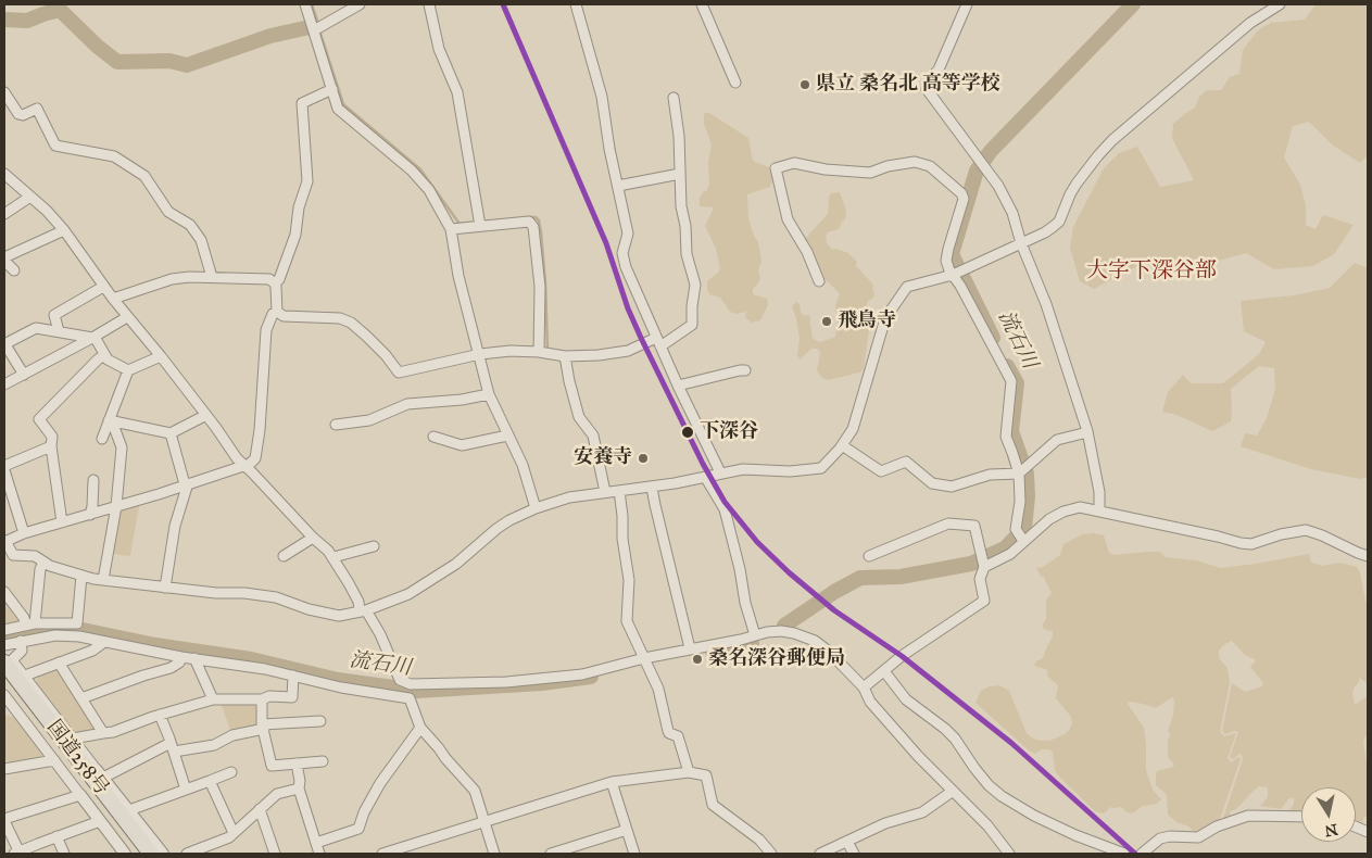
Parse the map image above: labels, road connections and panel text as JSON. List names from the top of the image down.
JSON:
{
  "streets": {
    "highway": ["国道258号"]
  },
  "districts": ["大字下深谷部"],
  "water": ["流石川"],
  "places": [
    "県立 桑名北 高等学校",
    "飛鳥寺",
    "下深谷",
    "安養寺",
    "桑名深谷郵便局"
  ],
  "north": "bottom"
}
